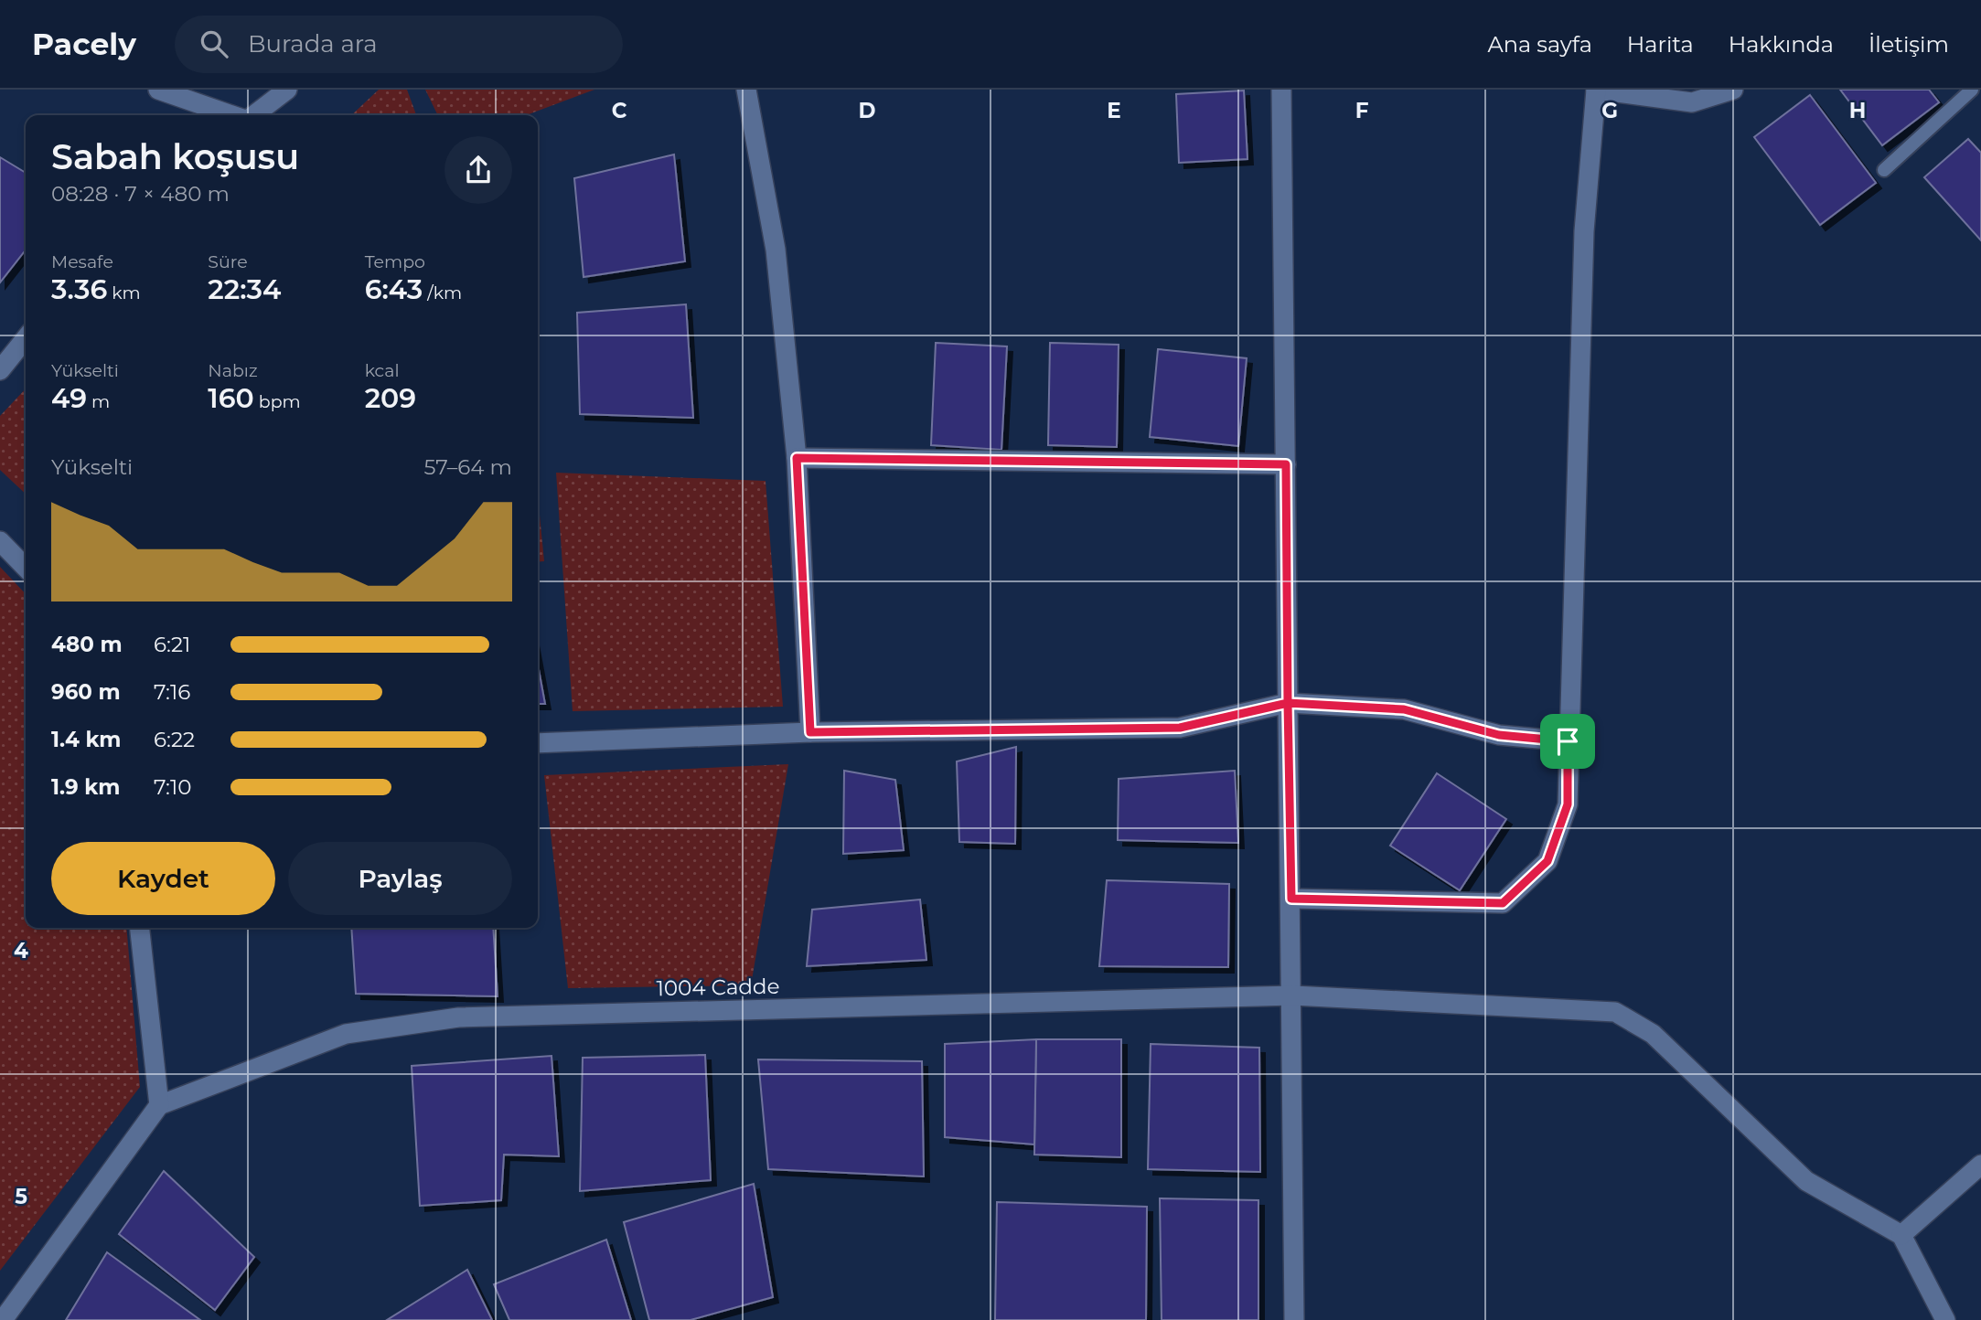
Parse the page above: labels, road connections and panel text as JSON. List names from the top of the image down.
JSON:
{
  "streets": {
    "street": ["1004 Cadde"]
  },
  "page": {
    "header": "Pacely",
    "search": "Burada ara",
    "nav": [
      "Ana sayfa",
      "Harita",
      "Hakkında",
      "İletişim"
    ],
    "heading": ["Sabah koşusu", "08:28 · 7 × 480 m"],
    "stats": [
      ["Mesafe", "3.36 km"],
      ["Süre", "22:34"],
      ["Tempo", "6:43 /km"],
      ["Yükselti", "49 m"],
      ["Nabız", "160 bpm"],
      ["kcal", "209"]
    ],
    "chart": ["Yükselti", "57–64 m"],
    "list": [
      {
        "name": "480 m",
        "note": "6:21"
      },
      {
        "name": "960 m",
        "note": "7:16"
      },
      {
        "name": "1.4 km",
        "note": "6:22"
      },
      {
        "name": "1.9 km",
        "note": "7:10"
      }
    ],
    "buttons": ["Kaydet", "Paylaş"]
  },
  "grid": {
    "columns": [
      "C",
      "D",
      "E",
      "F",
      "G",
      "H"
    ],
    "rows": ["4", "5"]
  }
}
